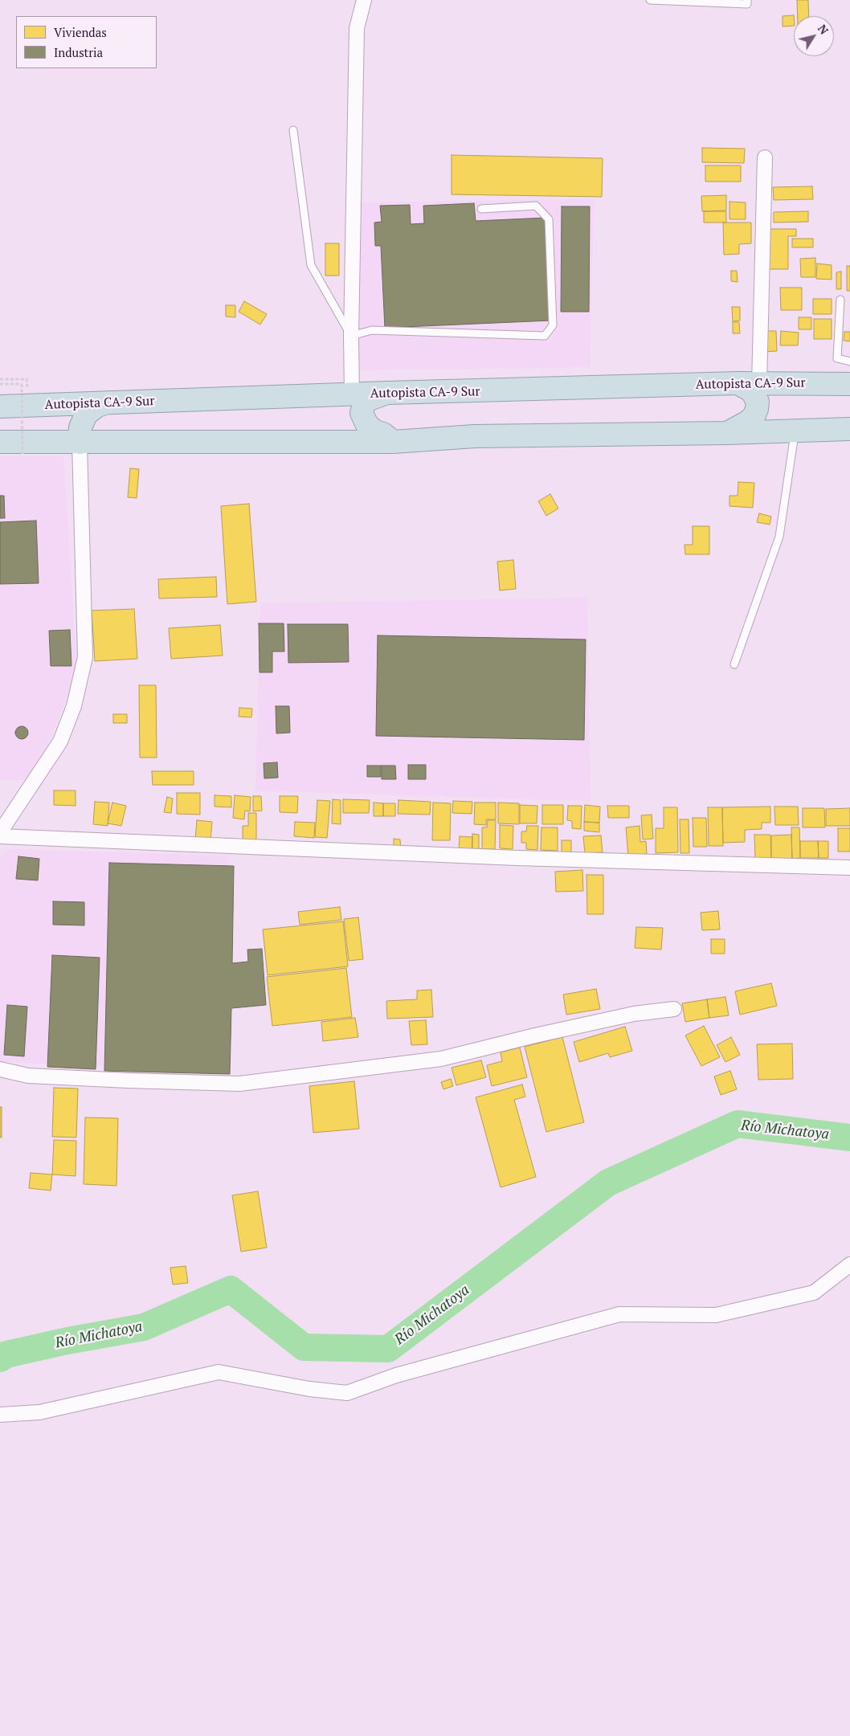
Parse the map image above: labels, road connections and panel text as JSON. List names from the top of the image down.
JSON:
{
  "streets": {
    "highway": ["Autopista CA-9 Sur"]
  },
  "water": ["Río Michatoya"],
  "legend": ["Viviendas", "Industria"],
  "north": "top right"
}
